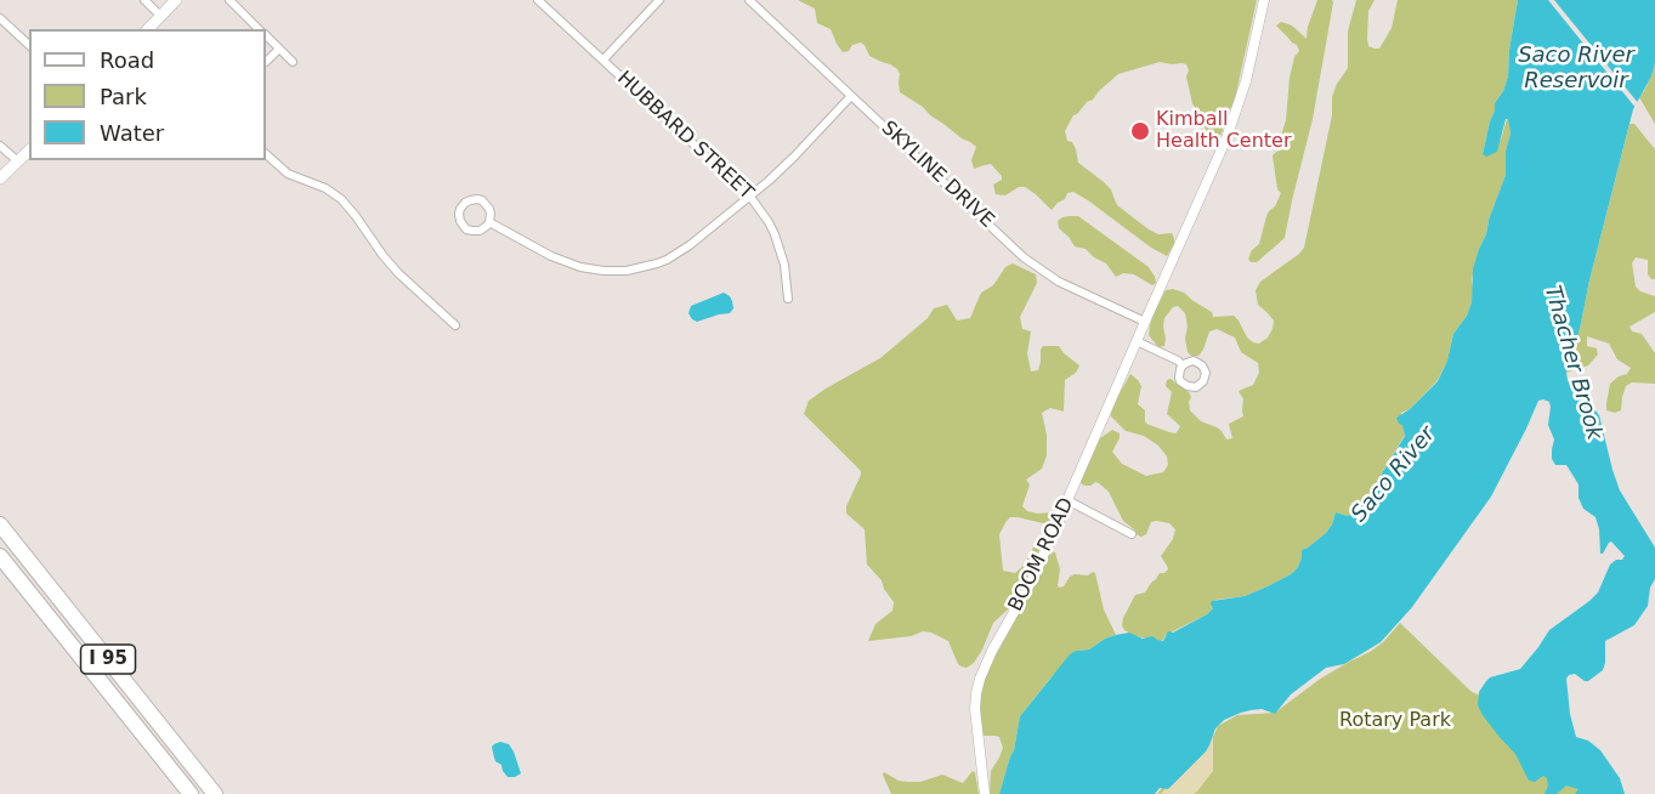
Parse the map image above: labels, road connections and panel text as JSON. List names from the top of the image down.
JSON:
{
  "streets": {
    "highway": ["I 95"],
    "street": ["HUBBARD STREET", "SKYLINE DRIVE", "BOOM ROAD"]
  },
  "crossings": [
    ["SKYLINE DRIVE", "BOOM ROAD"]
  ],
  "water": ["Saco River Reservoir", "Thacher Brook", "Saco River"],
  "parks": ["Rotary Park"],
  "places": ["Kimball Health Center"],
  "legend": ["Road", "Park", "Water"]
}
